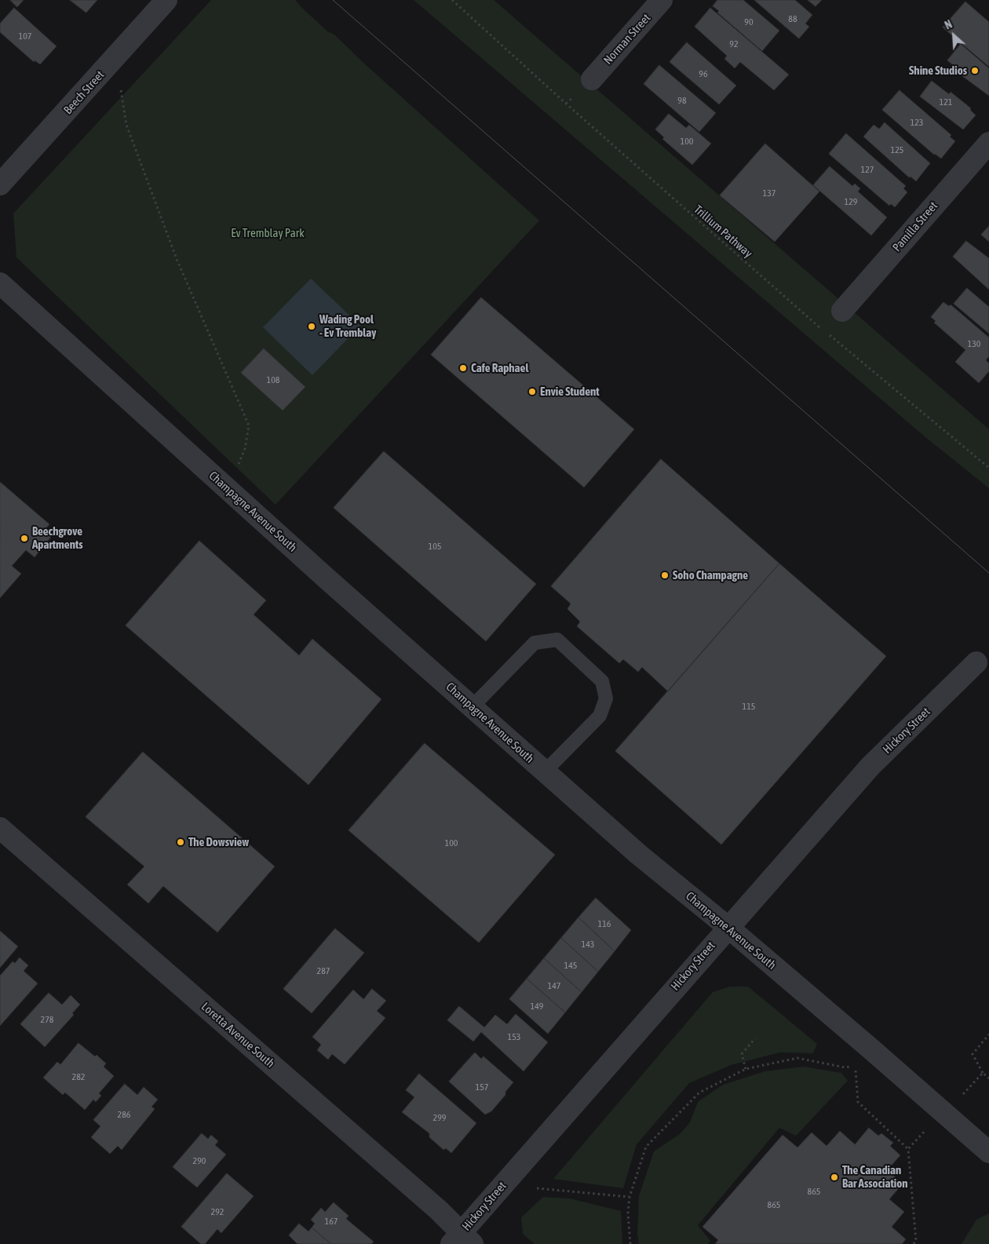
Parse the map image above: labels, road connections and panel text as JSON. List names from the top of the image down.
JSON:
{
  "streets": {
    "street": [
      "Norman Street",
      "Beech Street",
      "Pamilla Street",
      "Champagne Avenue South",
      "Hickory Street",
      "Loretta Avenue South"
    ],
    "path": ["Trillium Pathway"]
  },
  "crossings": [
    ["Champagne Avenue South", "Hickory Street"],
    ["Hickory Street", "Loretta Avenue South"]
  ],
  "parks": ["Ev Tremblay Park"],
  "places": [
    "Shine Studios",
    "Wading Pool - Ev Tremblay",
    "Cafe Raphael",
    "Envie Student",
    "Beechgrove Apartments",
    "Soho Champagne",
    "The Dowsview",
    "The Canadian Bar Association"
  ],
  "house_numbers": [
    "88",
    "90",
    "107",
    "92",
    "96",
    "98",
    "121",
    "123",
    "100",
    "125",
    "127",
    "137",
    "129",
    "130",
    "108",
    "105",
    "115",
    "100",
    "116",
    "143",
    "145",
    "287",
    "147",
    "149",
    "278",
    "153",
    "282",
    "157",
    "286",
    "299",
    "290",
    "865",
    "865",
    "292",
    "167"
  ],
  "north": "top left"
}
